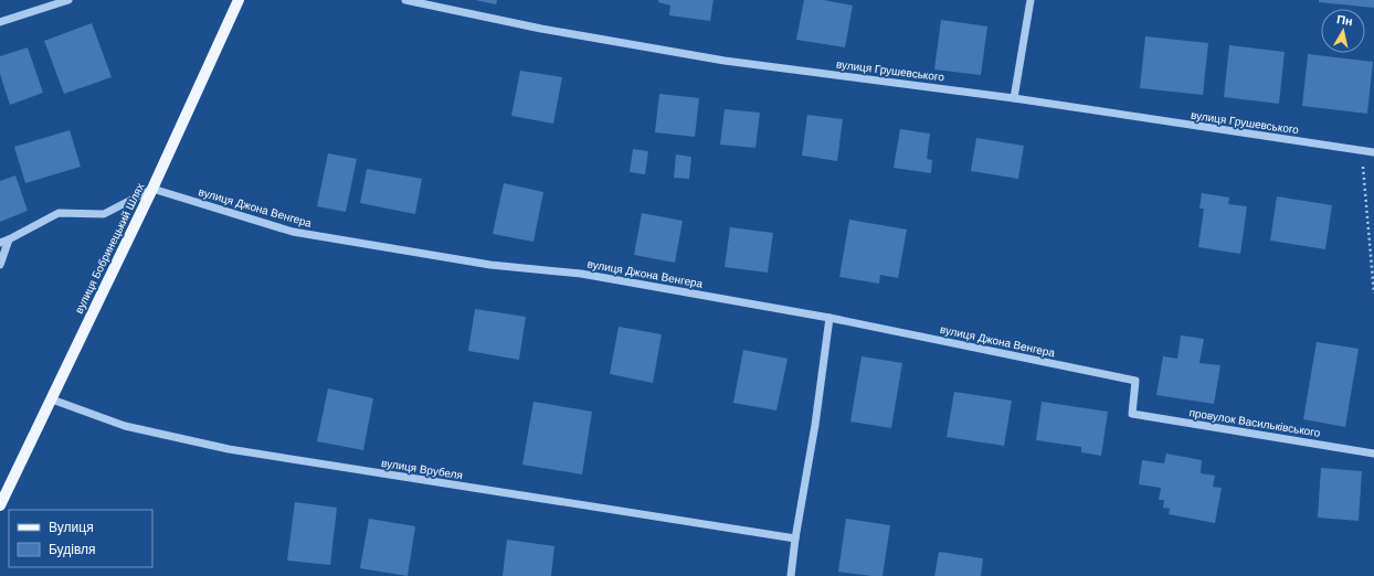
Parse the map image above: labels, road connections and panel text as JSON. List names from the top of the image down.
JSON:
{
  "streets": {
    "main road": ["вулиця Бобринецький Шлях"],
    "street": [
      "вулиця Грушевського",
      "вулиця Джона Венгера",
      "провулок Васильківського",
      "вулиця Врубеля"
    ]
  },
  "crossings": [
    ["вулиця Джона Венгера", "вулиця Бобринецький Шлях"],
    ["вулиця Джона Венгера", "провулок Васильківського"],
    ["вулиця Бобринецький Шлях", "вулиця Врубеля"]
  ],
  "legend": ["Вулиця", "Будівля"],
  "north": "top"
}
